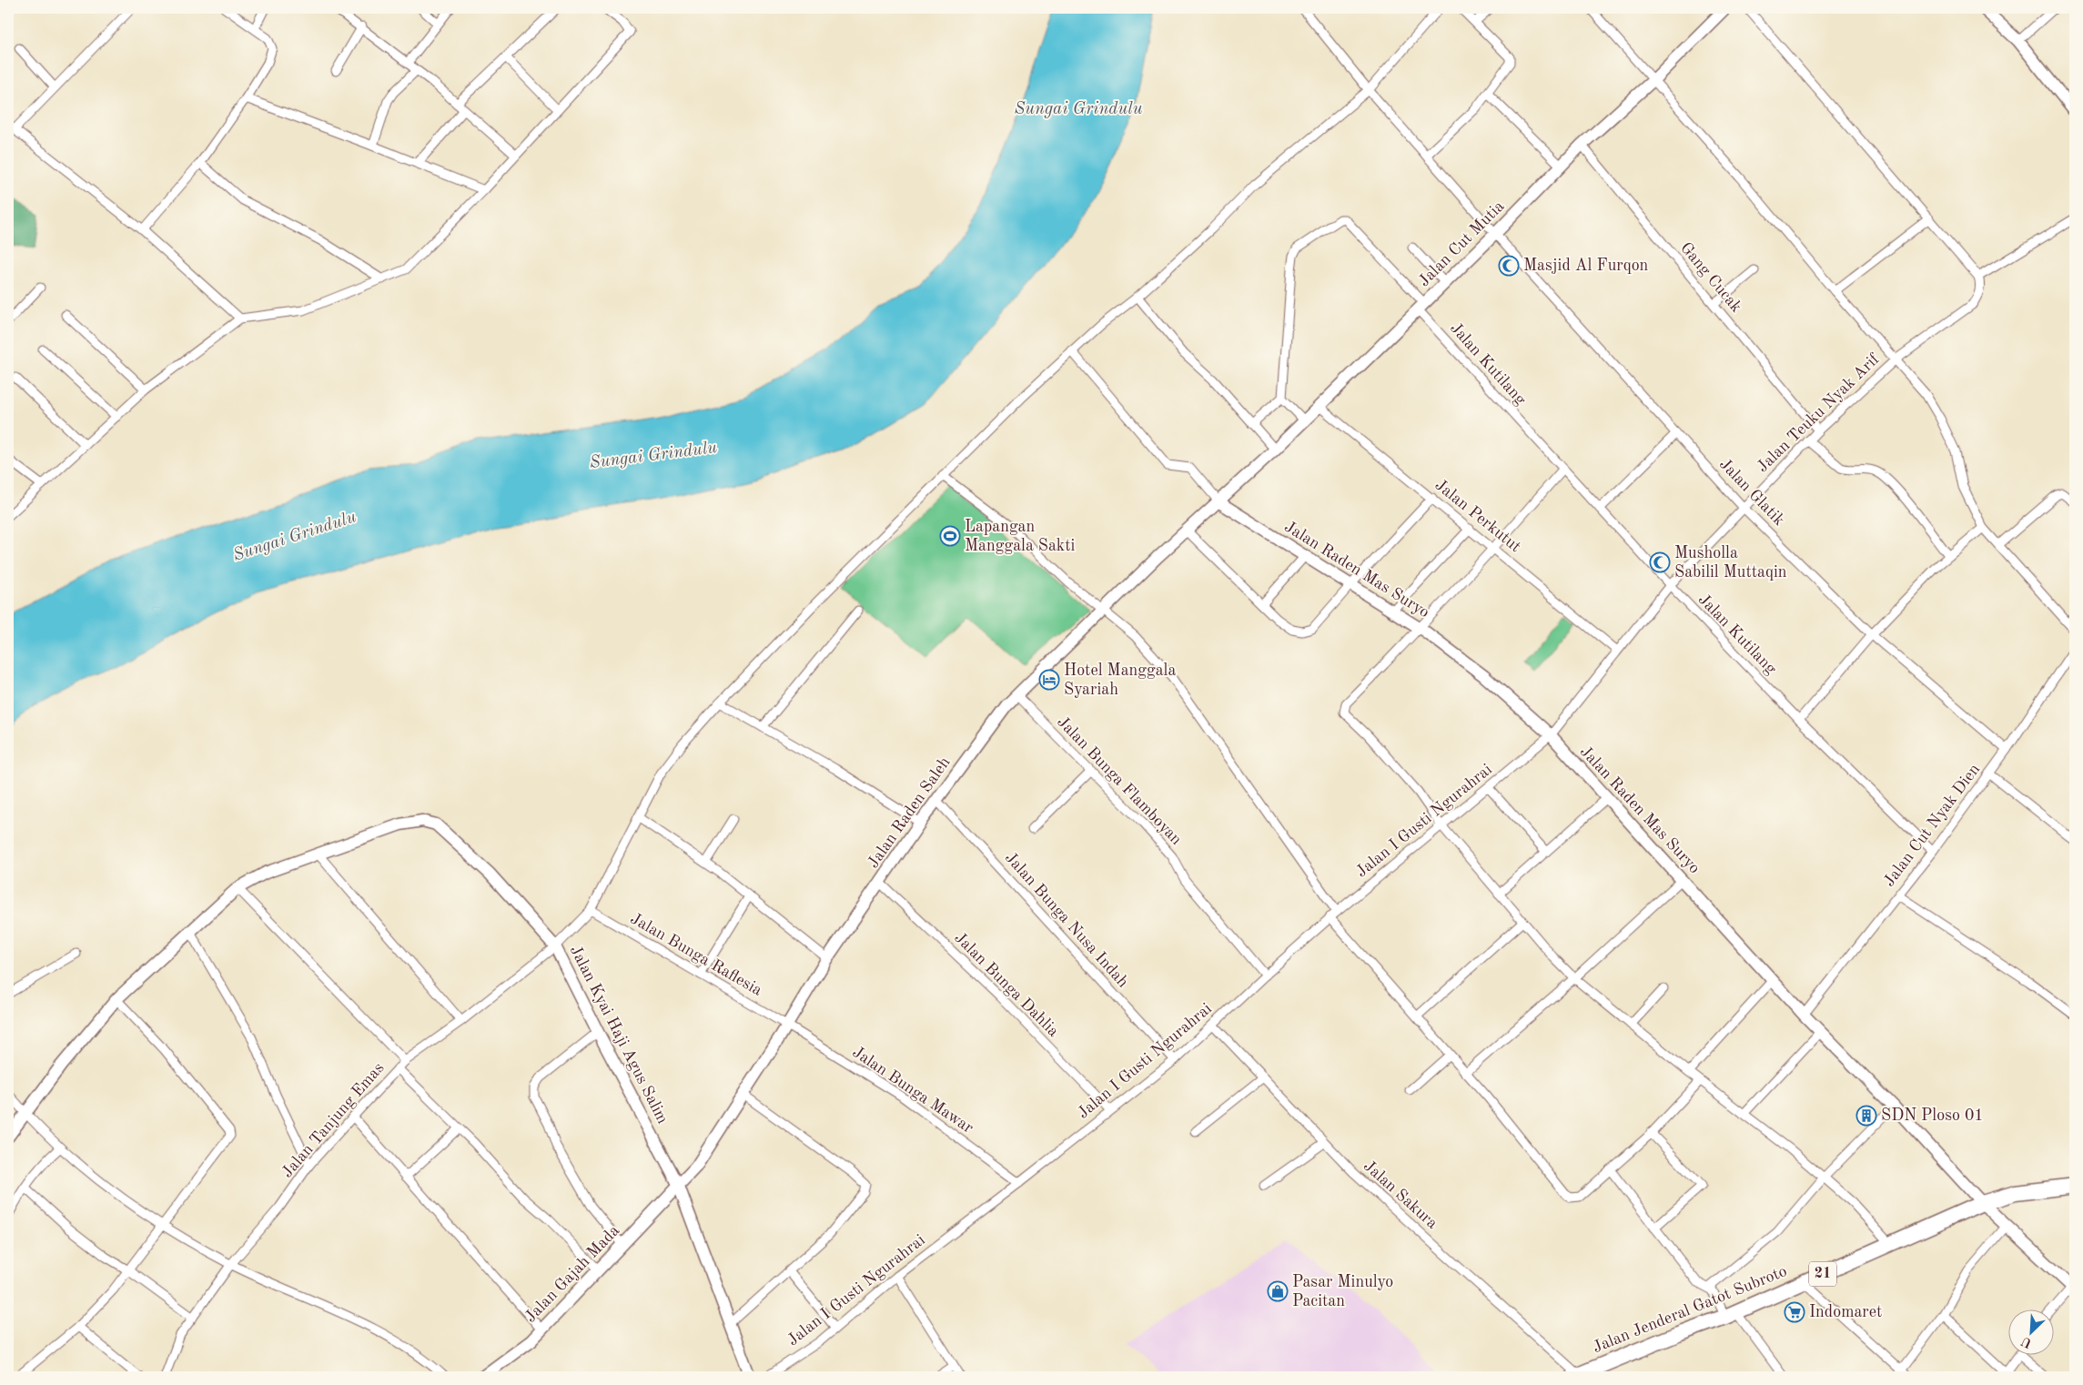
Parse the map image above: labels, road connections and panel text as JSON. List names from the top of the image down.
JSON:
{
  "streets": {
    "highway": ["21", "Jalan Jenderal Gatot Subroto"],
    "street": [
      "Jalan Cut Mutia",
      "Gang Cucak",
      "Jalan Kutilang",
      "Jalan Teuku Nyak Arif",
      "Jalan Glatik",
      "Jalan Perkutut",
      "Jalan Raden Mas Suryo",
      "Jalan Bunga Flamboyan",
      "Jalan Raden Saleh",
      "Jalan I Gusti Ngurahrai",
      "Jalan Cut Nyak Dien",
      "Jalan Bunga Nusa Indah",
      "Jalan Bunga Raflesia",
      "Jalan Bunga Dahlia",
      "Jalan Kyai Haji Agus Salim",
      "Jalan Bunga Mawar",
      "Jalan Tanjung Emas",
      "Jalan Sakura",
      "Jalan Gajah Mada"
    ]
  },
  "crossings": [
    ["Jalan Cut Mutia", "Gang Cucak"],
    ["Jalan Cut Mutia", "Jalan Kutilang"],
    ["Jalan Cut Mutia", "Jalan Glatik"],
    ["Jalan Cut Mutia", "Jalan Perkutut"],
    ["Jalan Cut Mutia", "Jalan Raden Mas Suryo"],
    ["Jalan Cut Mutia", "Jalan Raden Saleh"],
    ["Gang Cucak", "Jalan Teuku Nyak Arif"],
    ["Jalan Kutilang", "Jalan Teuku Nyak Arif"],
    ["Jalan Kutilang", "Jalan Cut Nyak Dien"],
    ["Jalan Teuku Nyak Arif", "Jalan Glatik"],
    ["Jalan Teuku Nyak Arif", "Jalan Perkutut"],
    ["Jalan Teuku Nyak Arif", "Jalan Raden Mas Suryo"],
    ["Jalan Teuku Nyak Arif", "Jalan I Gusti Ngurahrai"],
    ["Jalan Glatik", "Jalan Cut Nyak Dien"],
    ["Jalan Glatik", "Jalan Tanjung Emas"],
    ["Jalan Raden Mas Suryo", "Jalan Raden Saleh"],
    ["Jalan Raden Mas Suryo", "Jalan I Gusti Ngurahrai"],
    ["Jalan Raden Mas Suryo", "Jalan Cut Nyak Dien"],
    ["Jalan Raden Mas Suryo", "Jalan Jenderal Gatot Subroto"],
    ["Jalan Bunga Flamboyan", "Jalan Raden Saleh"],
    ["Jalan Bunga Flamboyan", "Jalan I Gusti Ngurahrai"],
    ["Jalan Raden Saleh", "Jalan Bunga Nusa Indah"],
    ["Jalan Raden Saleh", "Jalan Bunga Raflesia"],
    ["Jalan Raden Saleh", "Jalan Bunga Dahlia"],
    ["Jalan Raden Saleh", "Jalan Kyai Haji Agus Salim"],
    ["Jalan Raden Saleh", "Jalan Bunga Mawar"],
    ["Jalan Raden Saleh", "Jalan Gajah Mada"],
    ["Jalan I Gusti Ngurahrai", "Jalan Bunga Nusa Indah"],
    ["Jalan I Gusti Ngurahrai", "Jalan Bunga Dahlia"],
    ["Jalan I Gusti Ngurahrai", "Jalan Bunga Mawar"],
    ["Jalan I Gusti Ngurahrai", "Jalan Sakura"],
    ["Jalan Bunga Raflesia", "Jalan Bunga Mawar"],
    ["Jalan Bunga Raflesia", "Jalan Tanjung Emas"],
    ["Jalan Kyai Haji Agus Salim", "Jalan Tanjung Emas"],
    ["Jalan Kyai Haji Agus Salim", "Jalan Gajah Mada"],
    ["Jalan Sakura", "Jalan Jenderal Gatot Subroto"]
  ],
  "water": ["Sungai Grindulu"],
  "places": {
    "mosque": ["Masjid Al Furqon", "Musholla Sabilil Muttaqin"],
    "sports": ["Lapangan Manggala Sakti"],
    "hotel": ["Hotel Manggala Syariah"],
    "building": ["SDN Ploso 01"],
    "shop": ["Pasar Minulyo Pacitan"],
    "supermarket": ["Indomaret"]
  },
  "north": "bottom left"
}
